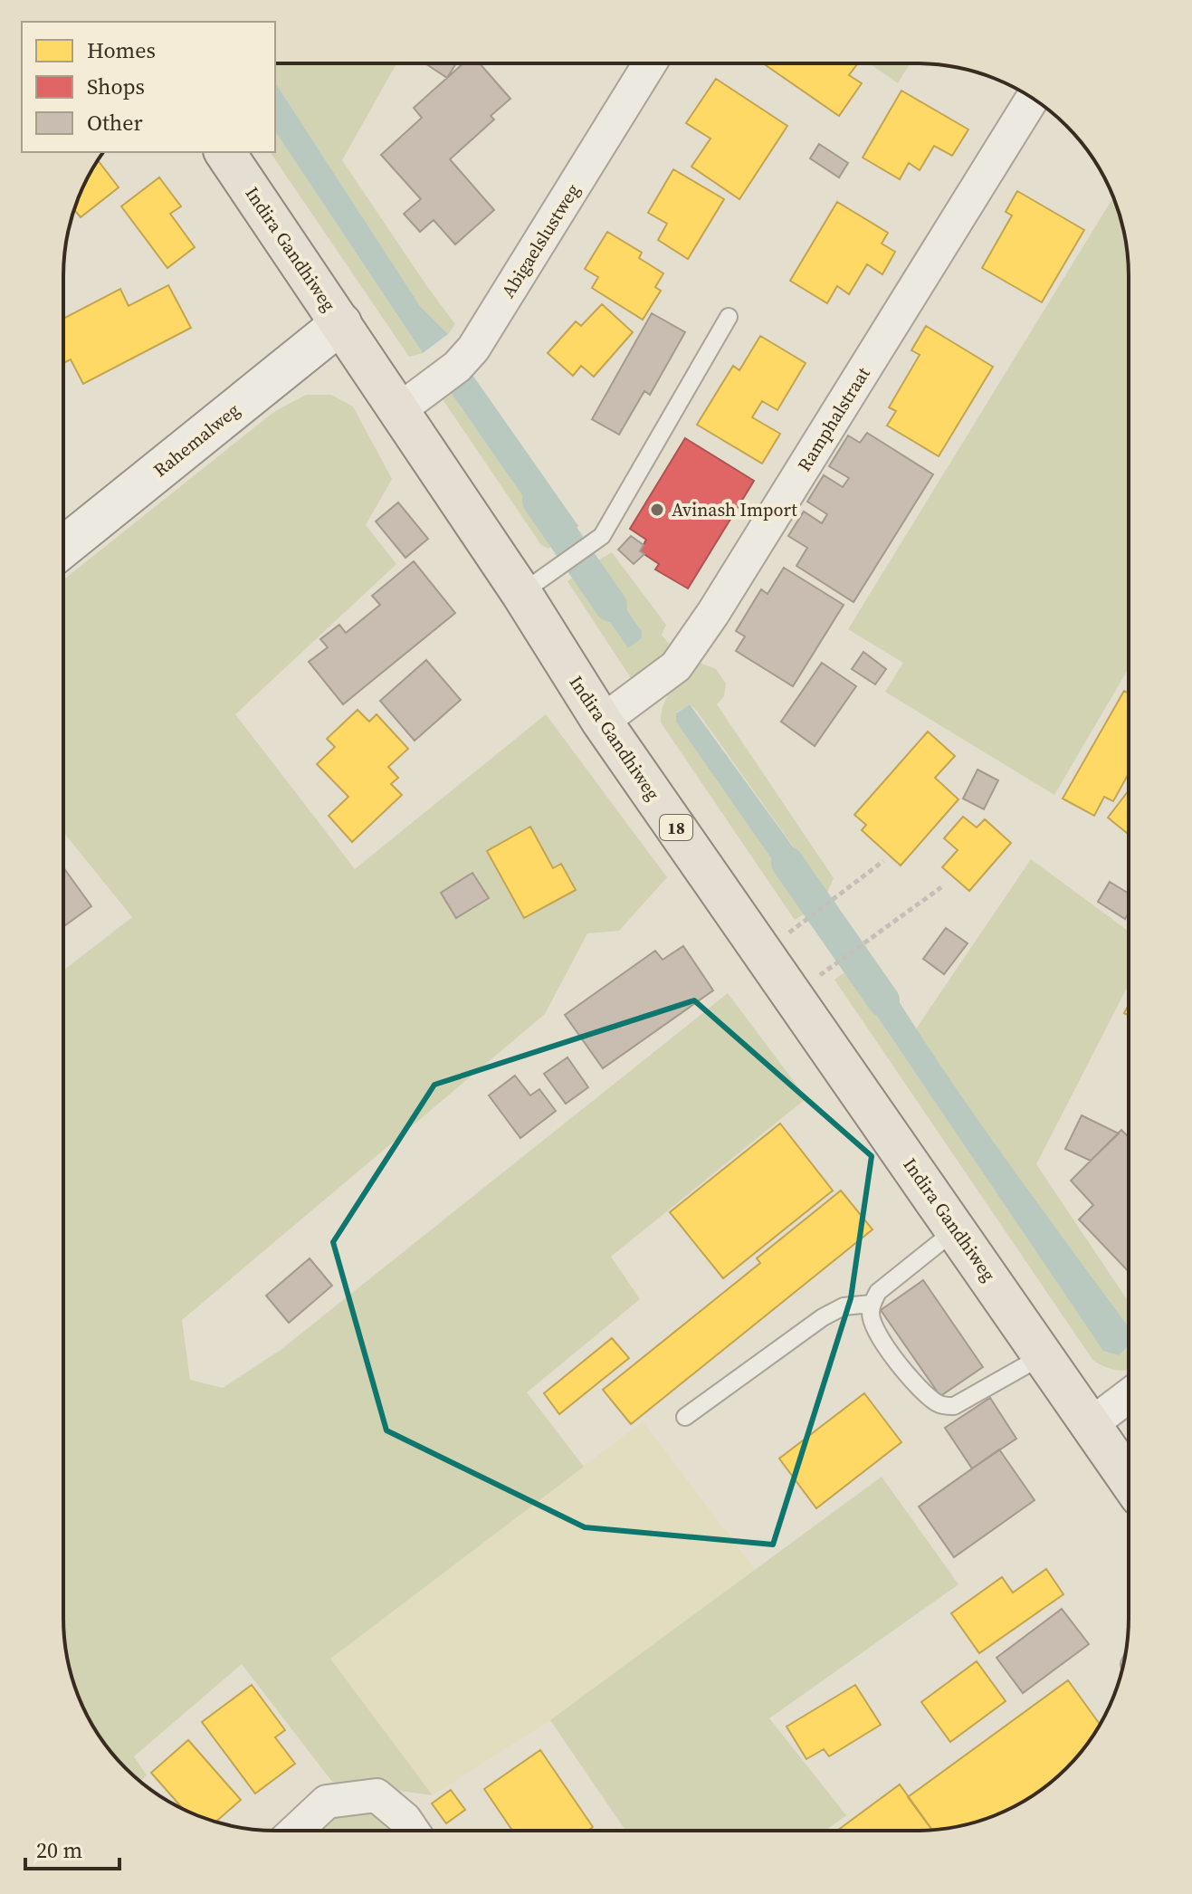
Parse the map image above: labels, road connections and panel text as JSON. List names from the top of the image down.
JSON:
{
  "streets": {
    "main road": ["Indira Gandhiweg", "18"],
    "street": ["Abigaelslustweg", "Ramphalstraat", "Rahemalweg"]
  },
  "crossings": [
    ["Abigaelslustweg", "Indira Gandhiweg"],
    ["Indira Gandhiweg", "Ramphalstraat"],
    ["Indira Gandhiweg", "Rahemalweg"]
  ],
  "places": ["Avinash Import"],
  "legend": ["Homes", "Shops", "Other"],
  "scale_bar": "20 m"
}
